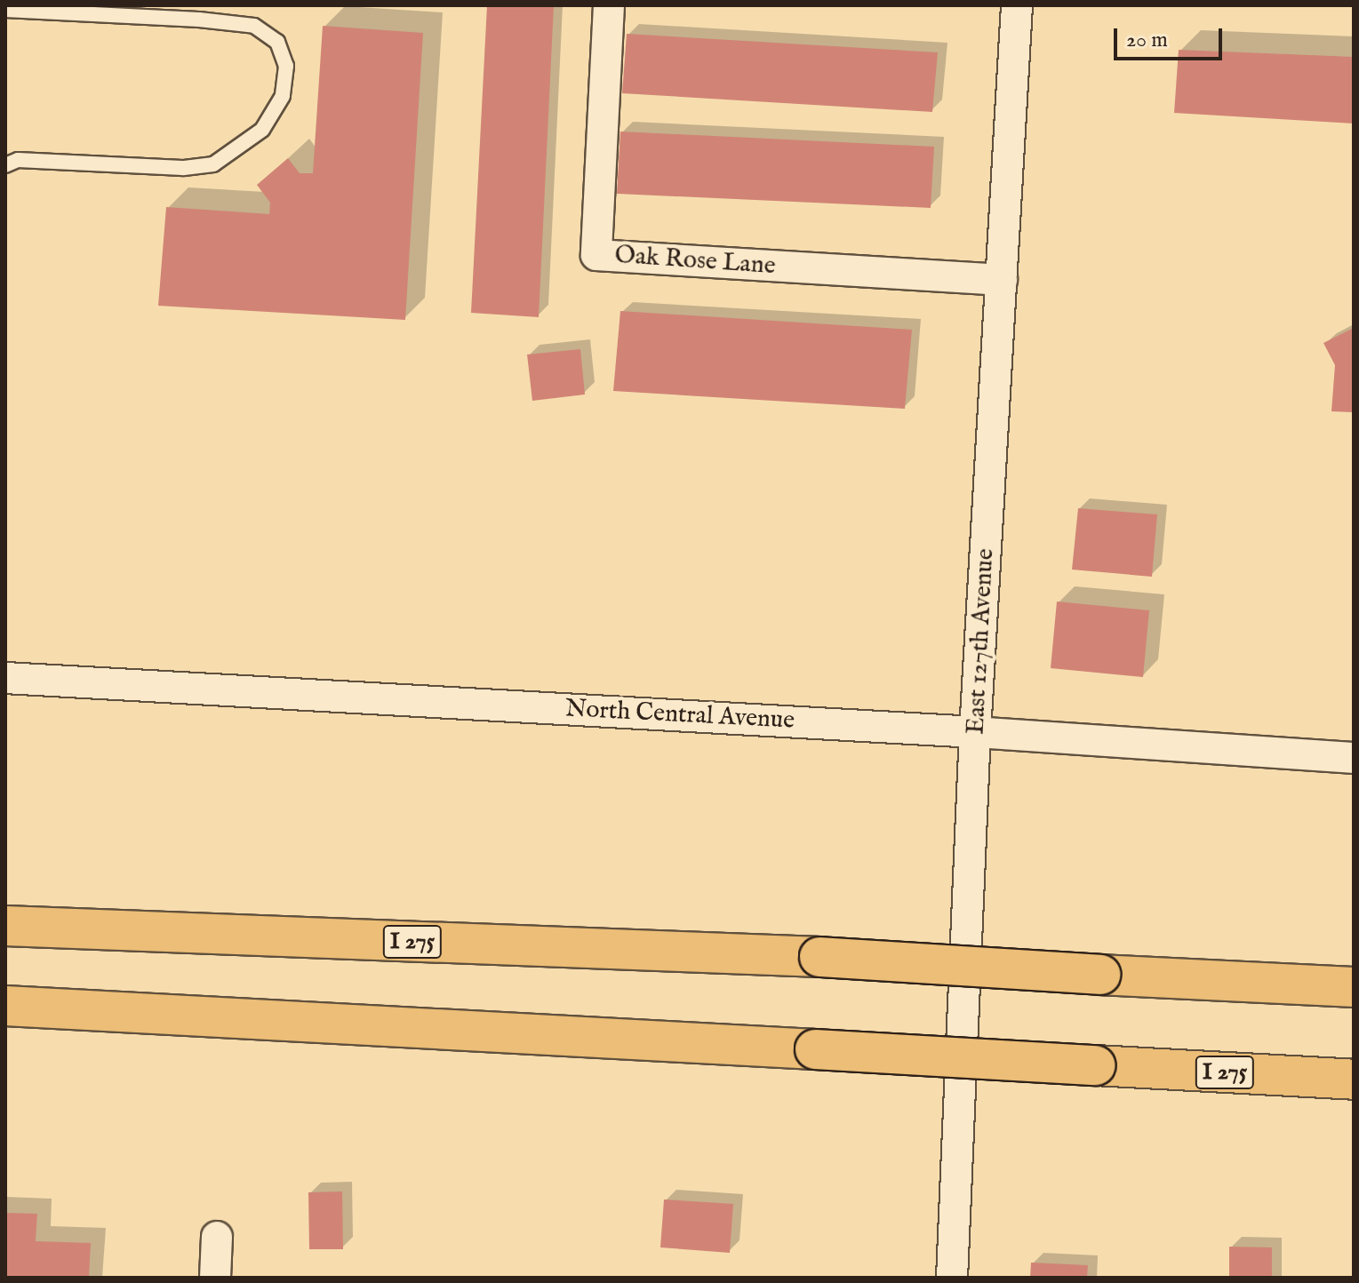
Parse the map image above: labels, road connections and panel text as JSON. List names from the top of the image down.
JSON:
{
  "streets": {
    "highway": ["I 275"],
    "street": ["Oak Rose Lane", "East 127th Avenue", "North Central Avenue"]
  },
  "crossings": [
    ["Oak Rose Lane", "East 127th Avenue"],
    ["East 127th Avenue", "North Central Avenue"]
  ],
  "scale_bar": "20 m"
}
